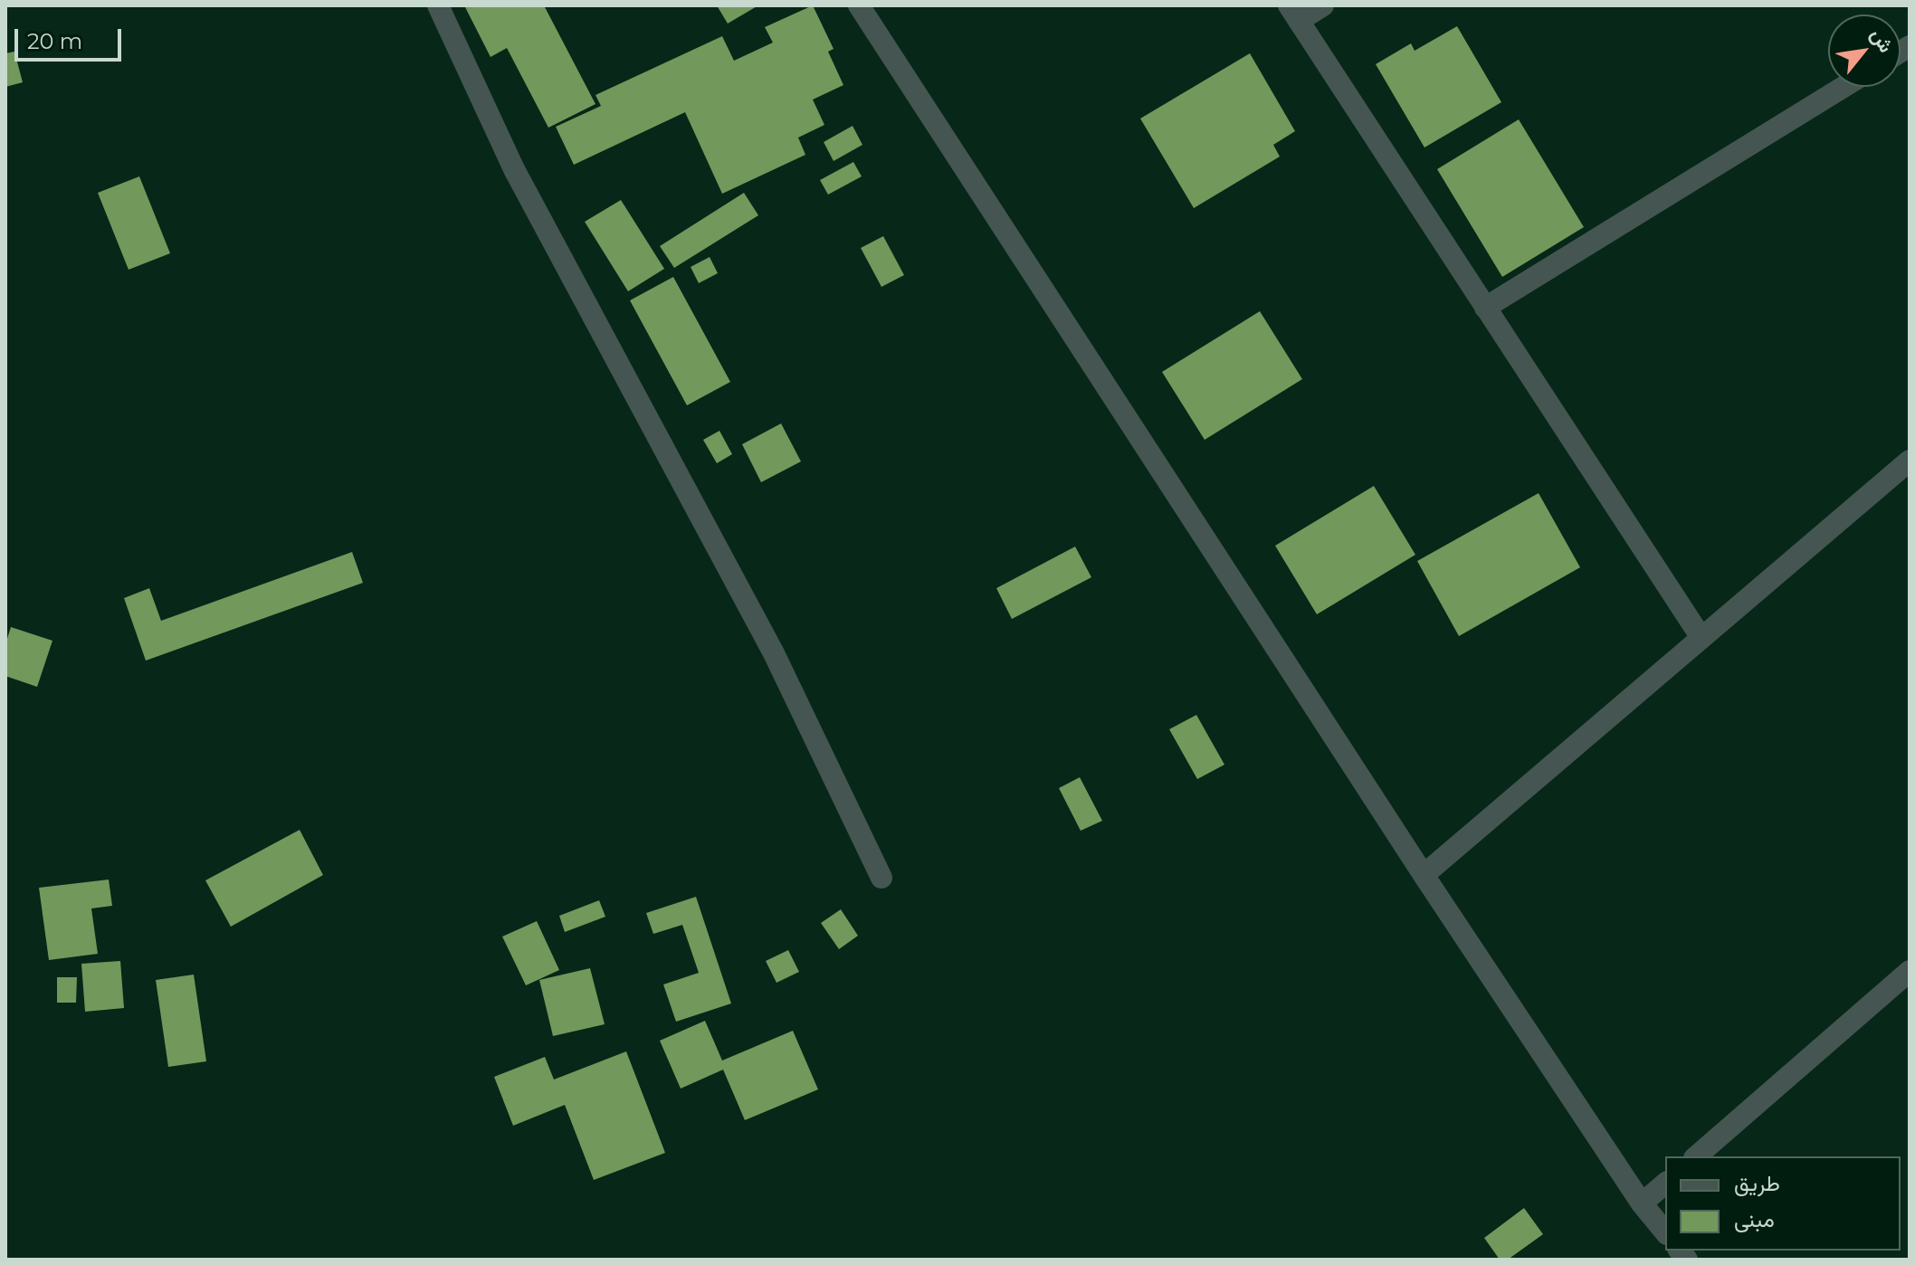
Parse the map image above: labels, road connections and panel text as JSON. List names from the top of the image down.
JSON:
{
  "legend": ["طريق", "مبنى"],
  "scale_bar": "20 m",
  "north": "top right"
}
